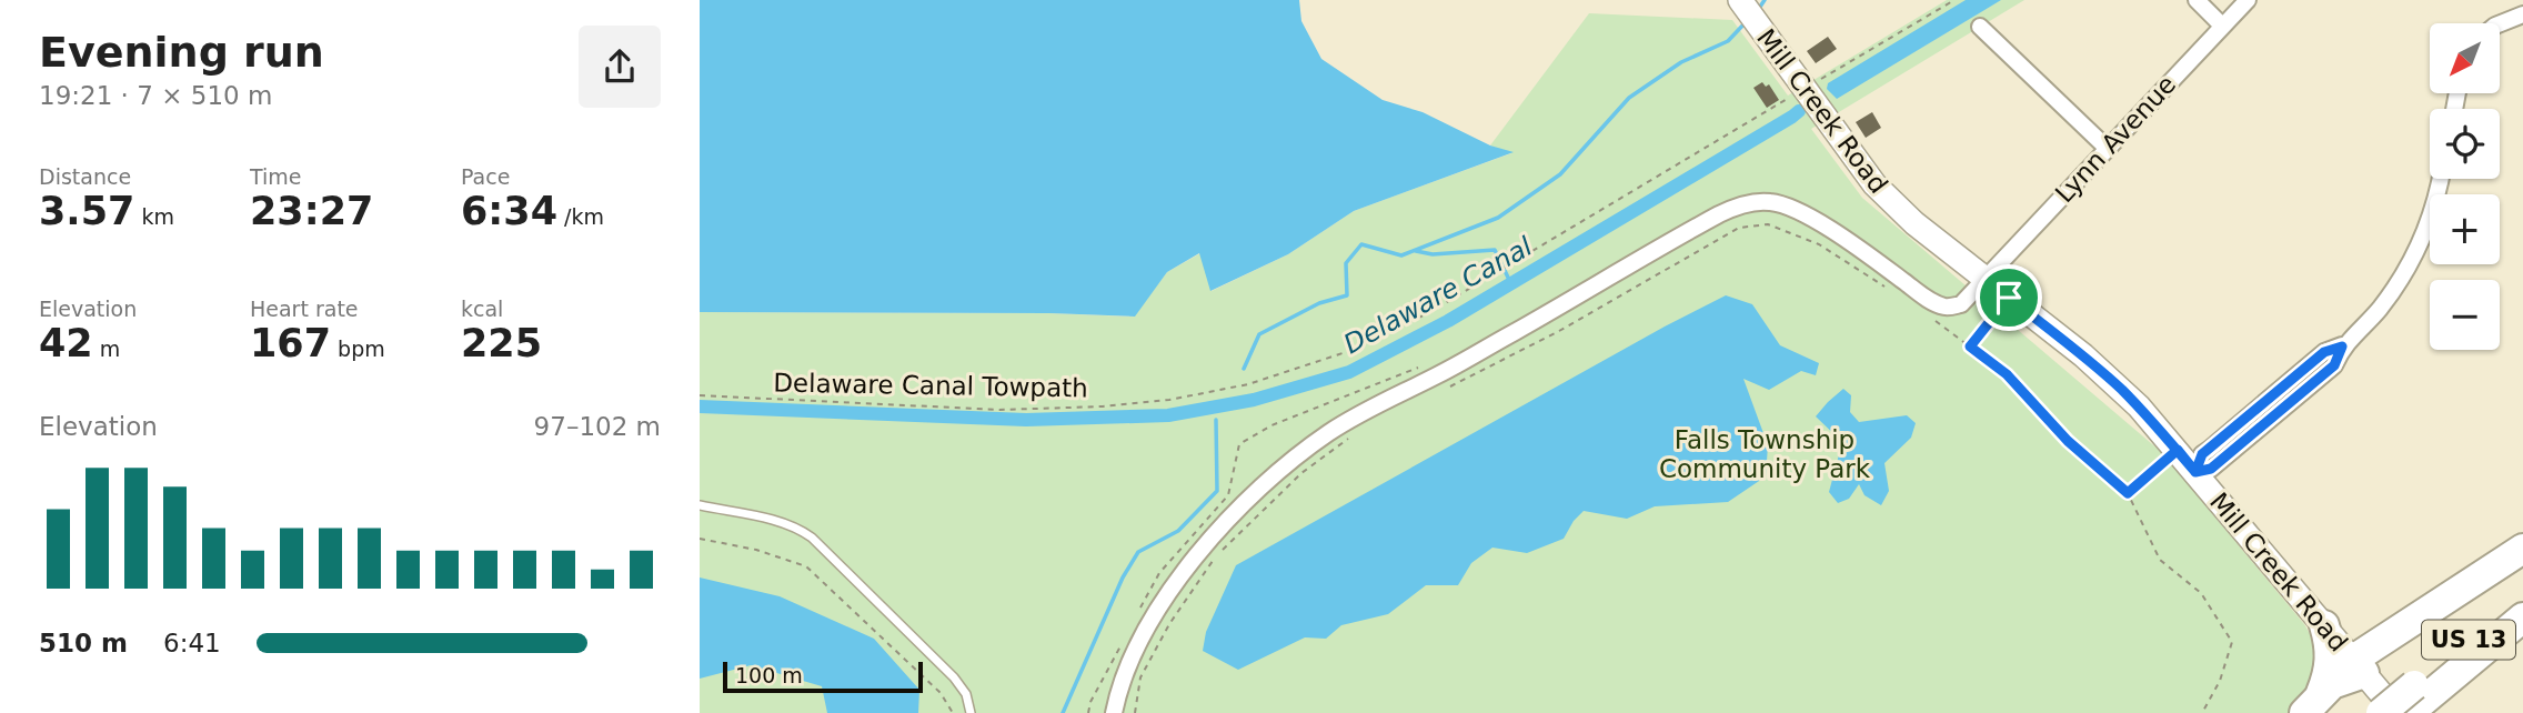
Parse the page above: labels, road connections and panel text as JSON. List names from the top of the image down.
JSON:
{
  "streets": {
    "highway": ["US 13"],
    "main road": ["Mill Creek Road"],
    "street": ["Lynn Avenue"],
    "path": ["Delaware Canal Towpath"]
  },
  "crossings": [
    ["Mill Creek Road", "Lynn Avenue"]
  ],
  "water": ["Delaware Canal"],
  "parks": ["Falls Township Community Park"],
  "scale_bar": "100 m",
  "north": "bottom left",
  "page": {
    "heading": ["Evening run", "19:21 · 7 × 510 m"],
    "map_buttons": ["+", "−"],
    "stats": [
      ["Distance", "3.57 km"],
      ["Time", "23:27"],
      ["Pace", "6:34 /km"],
      ["Elevation", "42 m"],
      ["Heart rate", "167 bpm"],
      ["kcal", "225"]
    ],
    "chart": ["Elevation", "97–102 m"],
    "list": [
      {
        "name": "510 m",
        "note": "6:41"
      }
    ],
    "scale": "100 m"
  }
}
